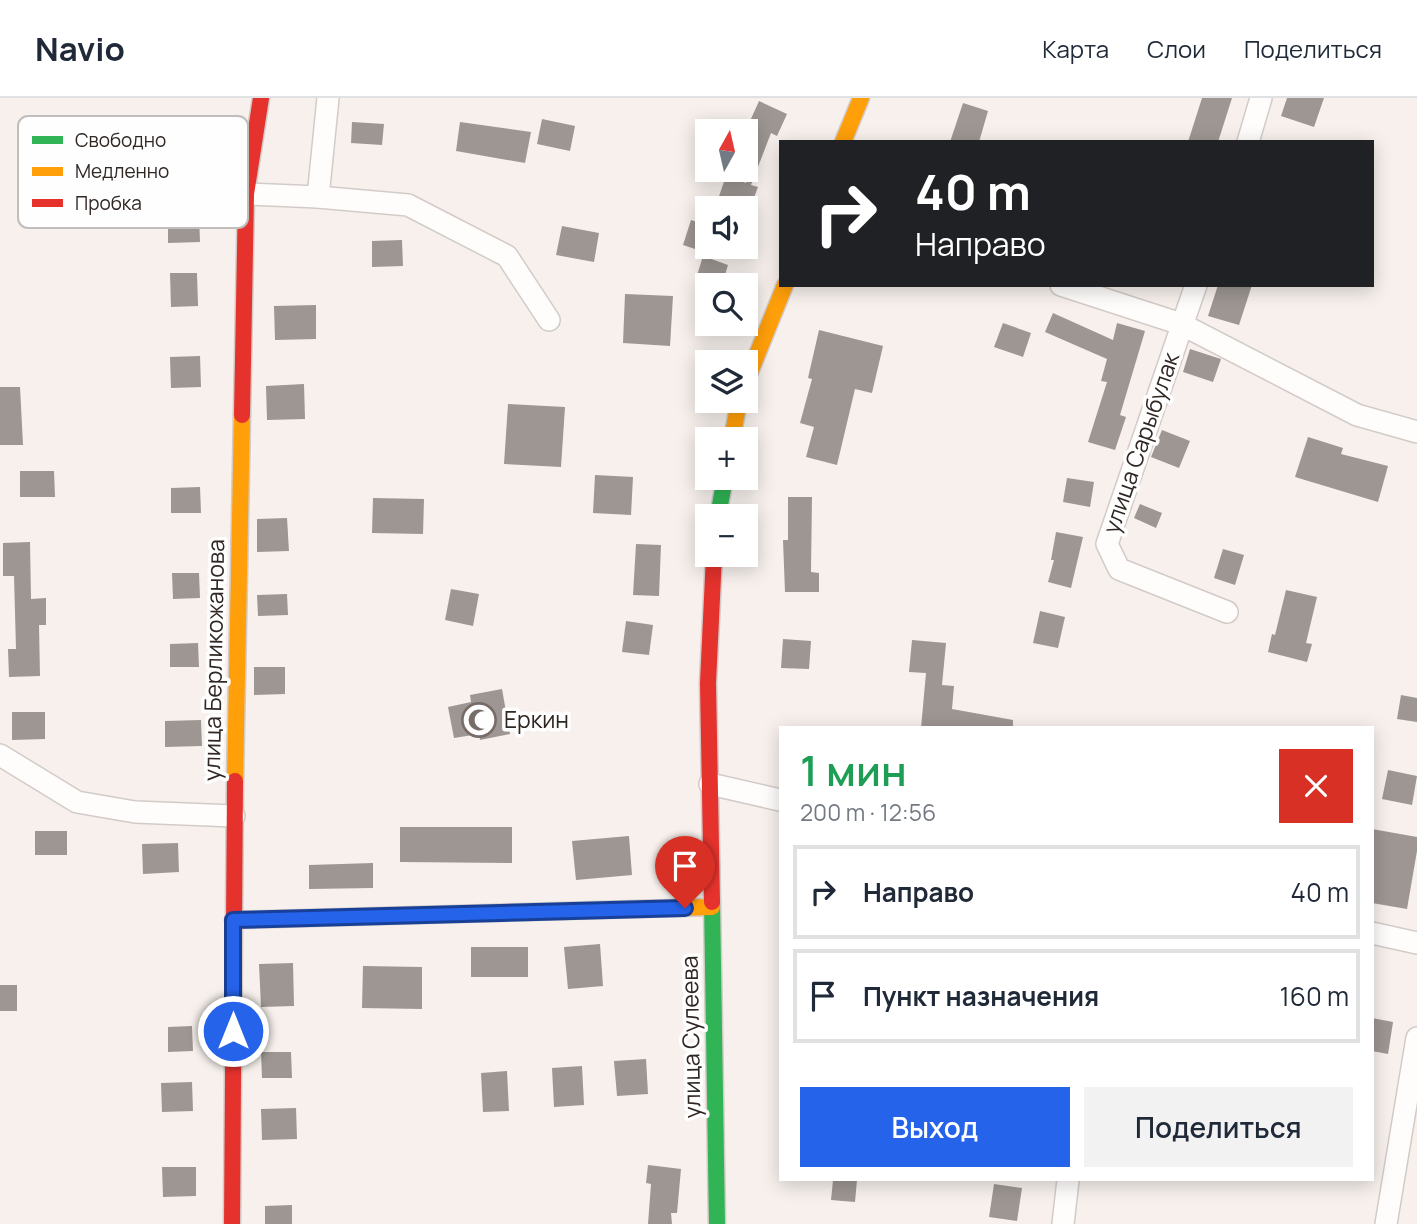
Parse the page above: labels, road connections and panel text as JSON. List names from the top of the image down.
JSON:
{
  "streets": {
    "street": ["улица Сарыбулак", "улица Берликожанова", "улица Сулеева"]
  },
  "places": {
    "mosque": ["Еркин"]
  },
  "legend": ["Свободно", "Медленно", "Пробка"],
  "north": "top",
  "page": {
    "header": "Navio",
    "nav": ["Карта", "Слои", "Поделиться"],
    "map_buttons": ["+", "−"],
    "turn": ["40 m", "Направо"],
    "heading": ["1 мин", "200 m · 12:56"],
    "list": [
      {
        "name": "Направо",
        "value": "40 m"
      },
      {
        "name": "Пункт назначения",
        "value": "160 m"
      }
    ],
    "buttons": ["Выход", "Поделиться"]
  }
}
